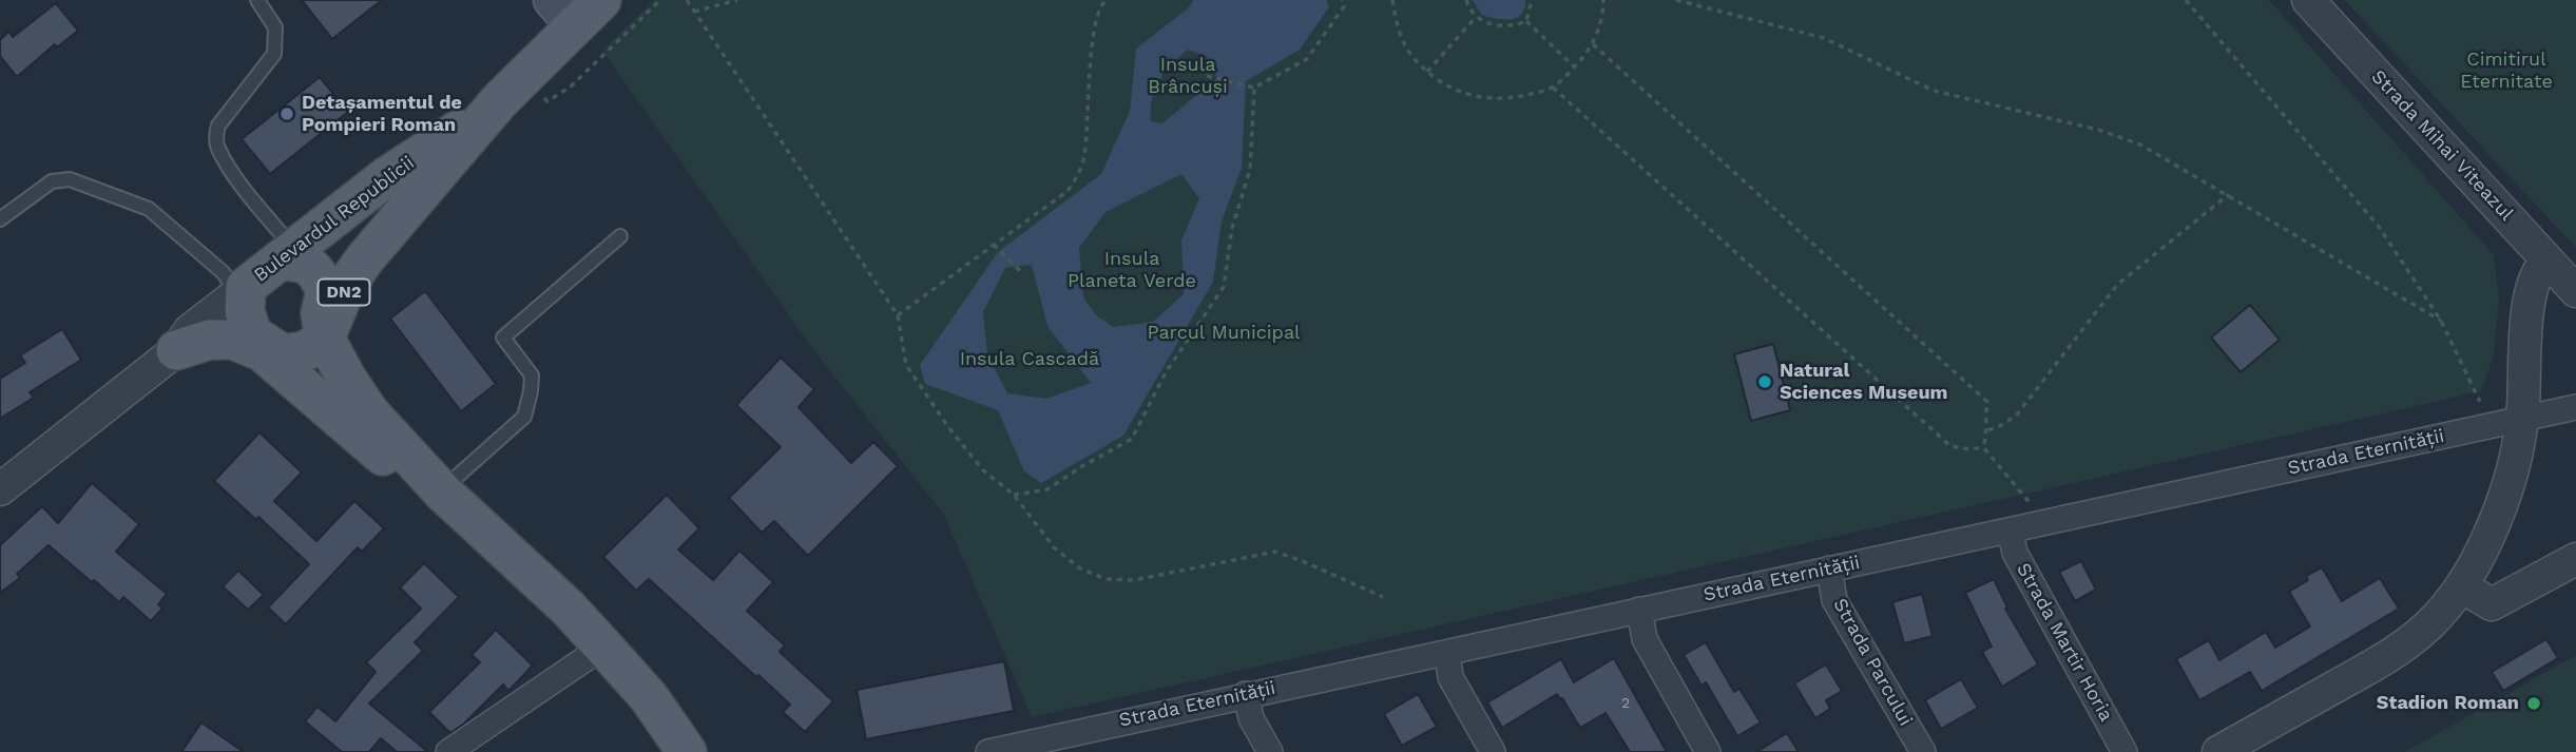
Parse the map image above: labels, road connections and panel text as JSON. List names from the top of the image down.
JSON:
{
  "streets": {
    "main road": ["Bulevardul Republicii", "DN2"],
    "street": [
      "Strada Mihai Viteazul",
      "Strada Eternității",
      "Strada Martir Horia",
      "Strada Parcului"
    ]
  },
  "crossings": [
    ["Bulevardul Republicii", "DN2"],
    ["Strada Eternității", "Strada Martir Horia"],
    ["Strada Eternității", "Strada Parcului"]
  ],
  "parks": [
    "Cimitirul Eternitate",
    "Insula Brâncuși",
    "Insula Planeta Verde",
    "Parcul Municipal",
    "Insula Cascadă"
  ],
  "places": ["Detașamentul de Pompieri Roman", "Natural Sciences Museum", "Stadion Roman"],
  "house_numbers": ["2"]
}
